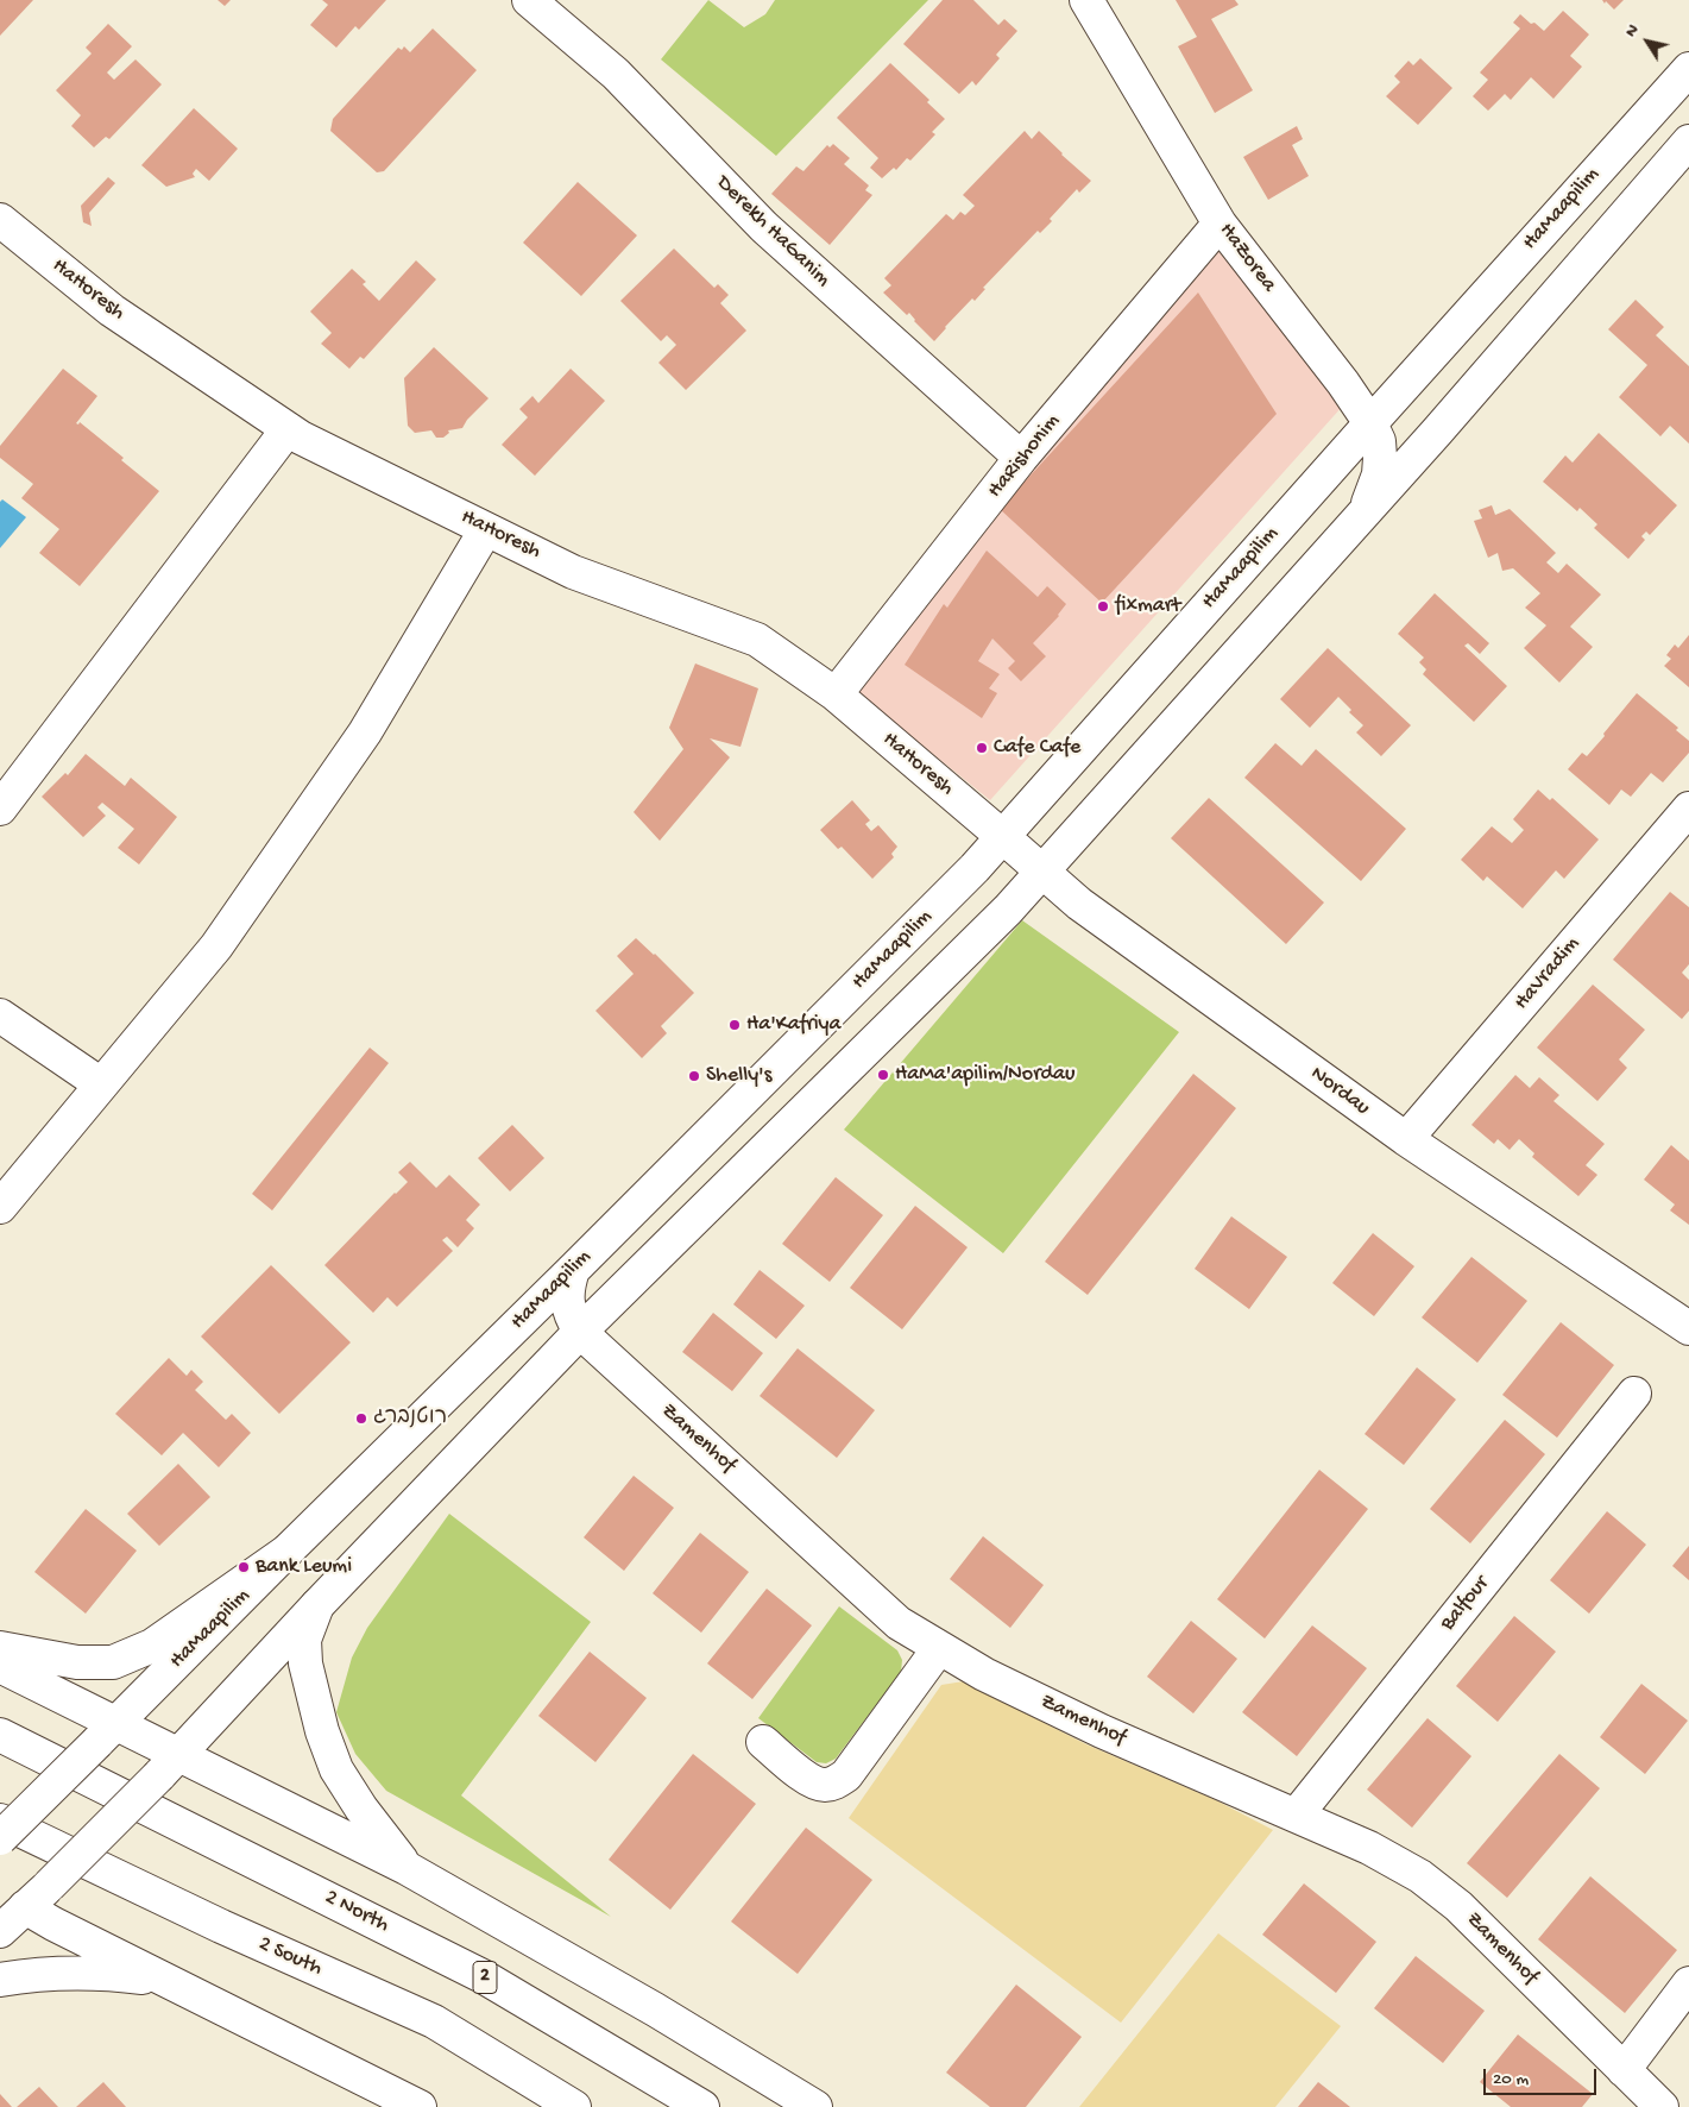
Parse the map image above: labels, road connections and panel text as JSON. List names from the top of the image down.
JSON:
{
  "streets": {
    "main road": [
      "HaMaapilim",
      "Derekh HaGanim",
      "HaZorea",
      "HaHoresh",
      "HaRishonim",
      "HaVradim",
      "Nordau",
      "Zamenhof",
      "Balfour",
      "2 North",
      "2 South",
      "2"
    ]
  },
  "crossings": [
    ["HaMaapilim", "HaZorea"],
    ["HaMaapilim", "HaHoresh"],
    ["HaMaapilim", "Nordau"],
    ["HaMaapilim", "Zamenhof"],
    ["Derekh HaGanim", "HaRishonim"],
    ["HaZorea", "HaRishonim"],
    ["HaHoresh", "HaRishonim"],
    ["HaHoresh", "Nordau"],
    ["HaVradim", "Nordau"],
    ["Zamenhof", "Balfour"]
  ],
  "places": [
    "fixmart",
    "Cafe Cafe",
    "Ha'Kafriya",
    "HaMa'apilim/Nordau",
    "Shelly's",
    "רוטנברג",
    "Bank Leumi"
  ],
  "scale_bar": "20 m",
  "north": "top left"
}
